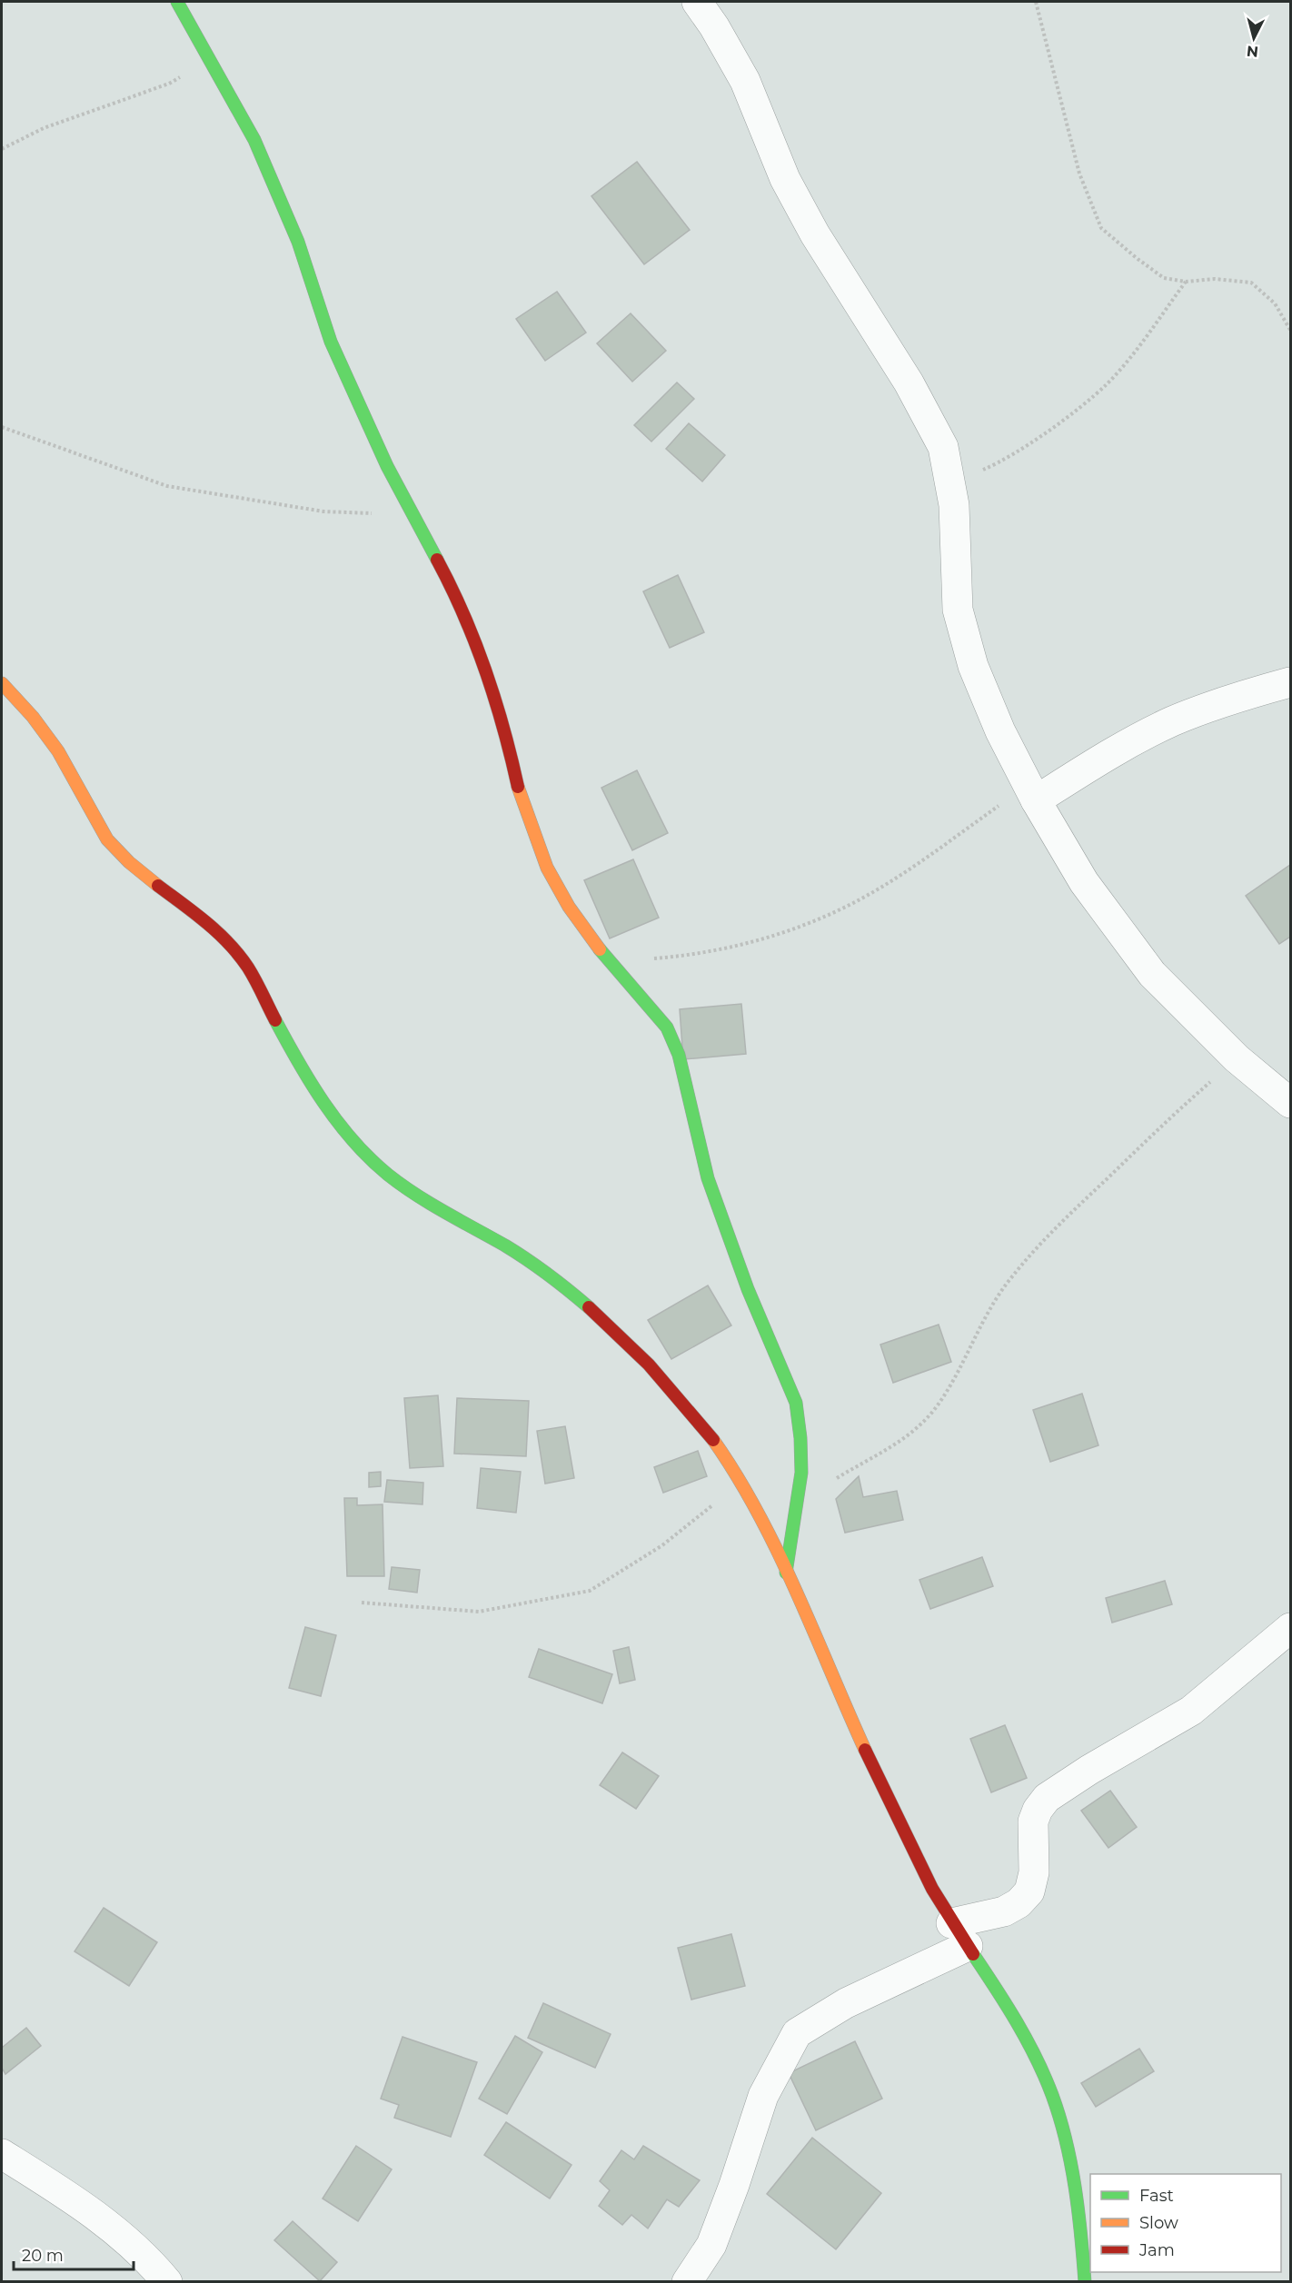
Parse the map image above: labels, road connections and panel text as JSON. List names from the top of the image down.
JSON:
{
  "legend": ["Fast", "Slow", "Jam"],
  "scale_bar": "20 m",
  "north": "bottom"
}
